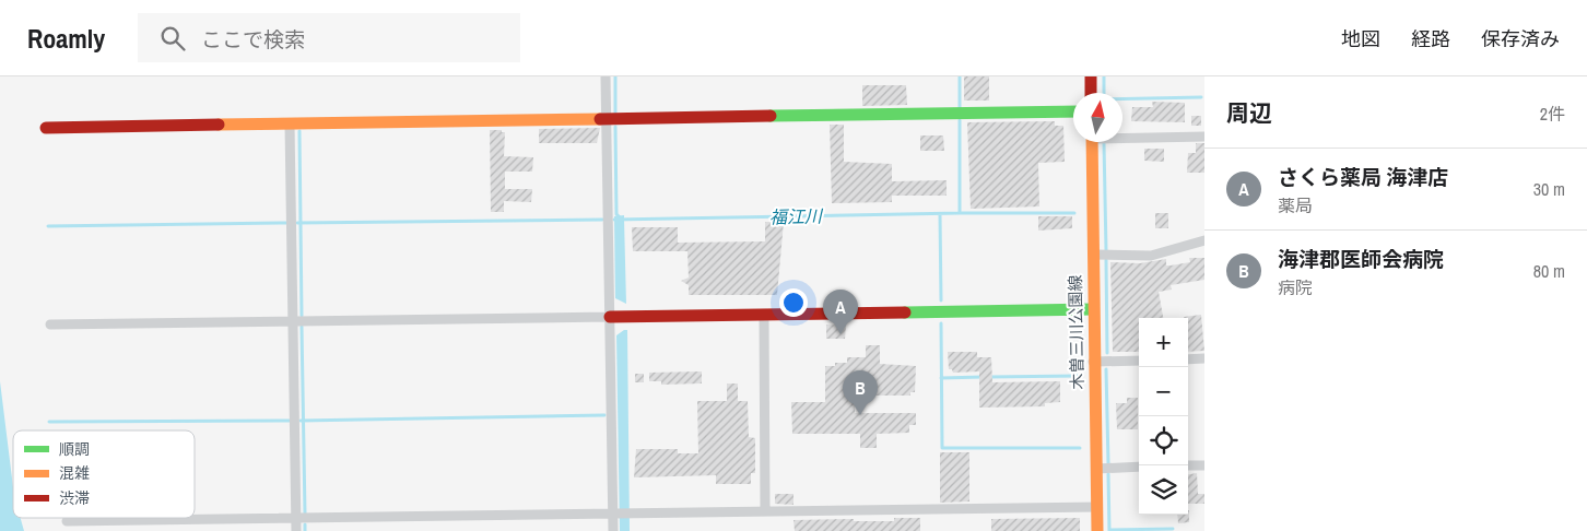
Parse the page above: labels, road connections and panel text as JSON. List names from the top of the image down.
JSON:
{
  "streets": {
    "street": ["木曽三川公園線"]
  },
  "water": ["福江川"],
  "legend": ["順調", "混雑", "渋滞"],
  "north": "top",
  "page": {
    "header": "Roamly",
    "search": "ここで検索",
    "nav": ["地図", "経路", "保存済み"],
    "heading": ["周辺", "2件"],
    "list": [
      {
        "mark": "A",
        "name": "さくら薬局 海津店",
        "note": "薬局",
        "value": "30 m"
      },
      {
        "mark": "B",
        "name": "海津郡医師会病院",
        "note": "病院",
        "value": "80 m"
      }
    ],
    "pins": ["A", "B"],
    "map_buttons": ["+", "−"]
  }
}
